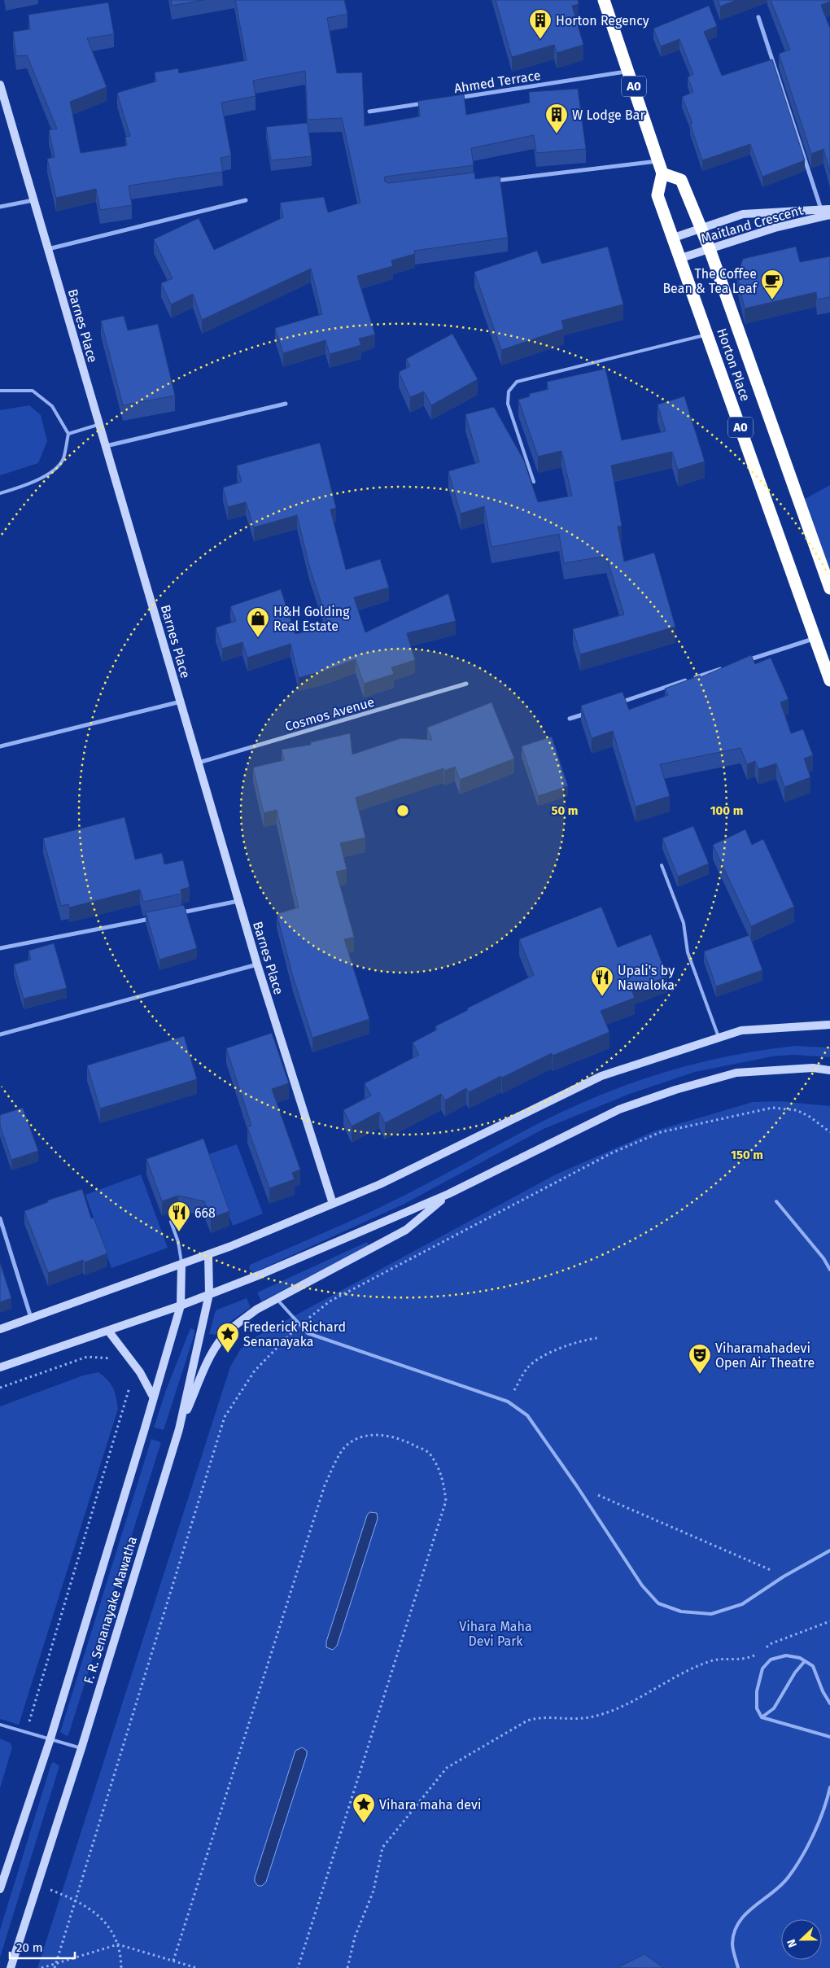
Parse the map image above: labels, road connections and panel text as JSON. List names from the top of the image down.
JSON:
{
  "streets": {
    "highway": ["A0", "Horton Place"],
    "main road": ["Maitland Crescent", "Barnes Place", "F. R. Senanayake Mawatha"],
    "street": ["Ahmed Terrace", "Cosmos Avenue"]
  },
  "crossings": [
    ["Ahmed Terrace", "A0"],
    ["A0", "Horton Place"],
    ["Maitland Crescent", "Horton Place"],
    ["Barnes Place", "Cosmos Avenue"]
  ],
  "parks": ["Vihara Maha Devi Park"],
  "places": {
    "building": ["Horton Regency", "W Lodge Bar"],
    "cafe": ["The Coffee Bean & Tea Leaf"],
    "shop": ["H&H Golding Real Estate"],
    "restaurant": ["Upali's by Nawaloka", "668"],
    "place": ["Frederick Richard Senanayaka", "Vihara maha devi"],
    "theatre": ["Viharamahadevi Open Air Theatre"]
  },
  "scale_bar": "20 m",
  "north": "left",
  "rings": ["50 m", "100 m", "150 m"]
}
